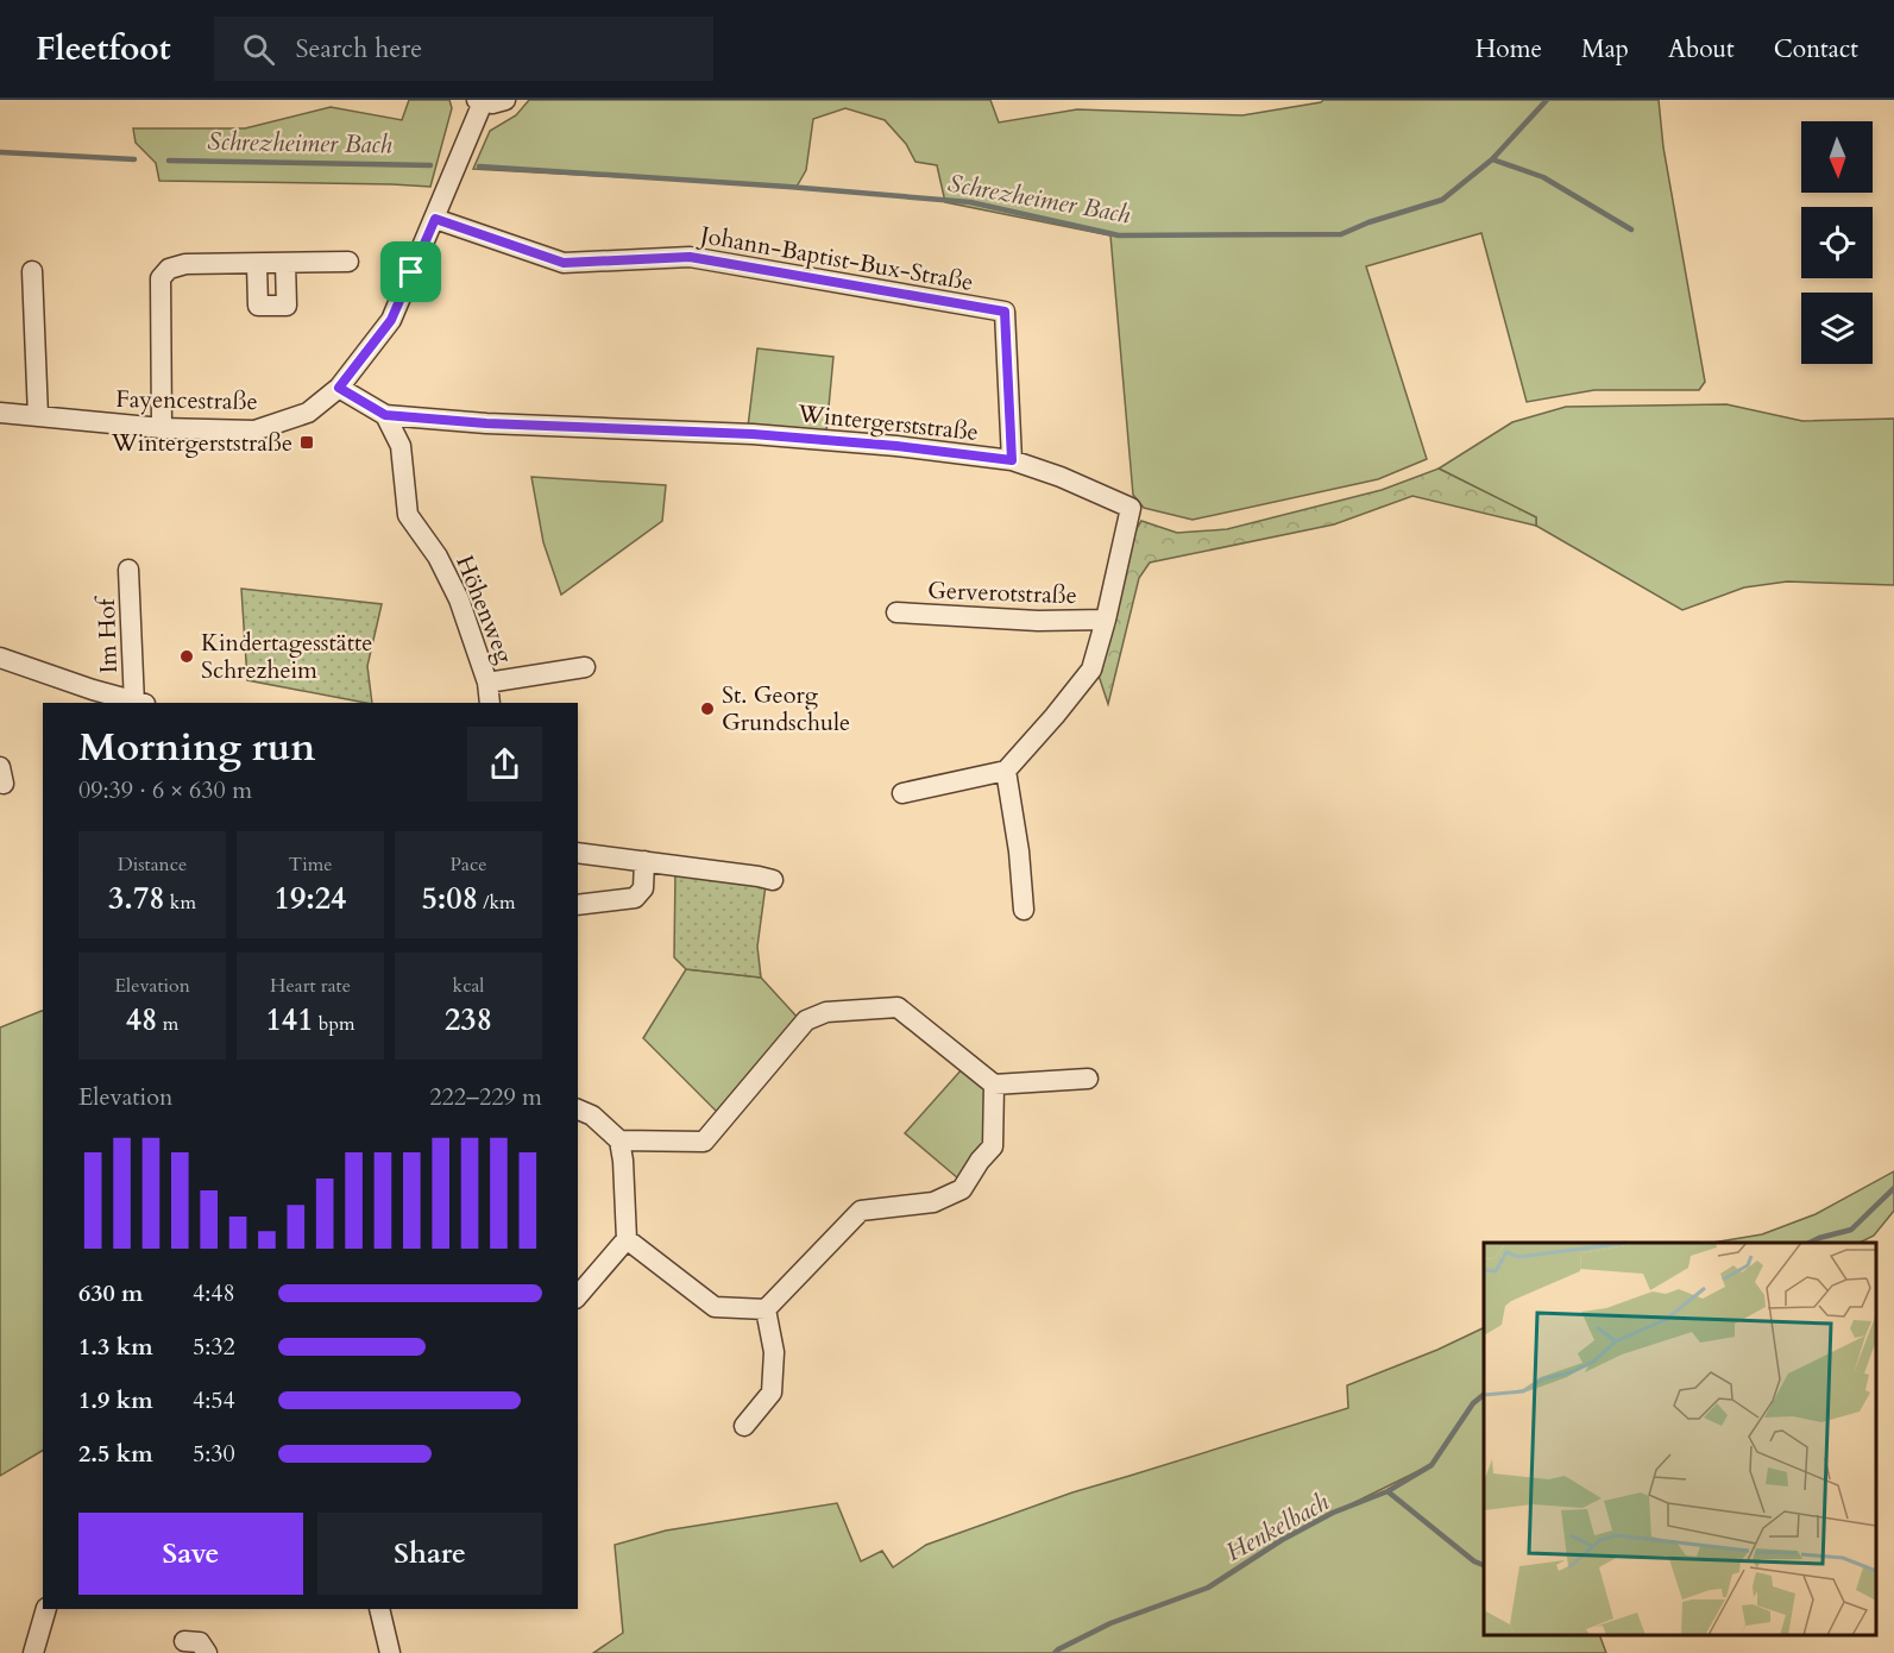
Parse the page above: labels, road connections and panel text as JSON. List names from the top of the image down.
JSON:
{
  "streets": {
    "street": [
      "Johann-Baptist-Bux-Straße",
      "Fayencestraße",
      "Wintergerststraße",
      "Gerverotstraße",
      "Höhenweg",
      "Im Hof"
    ]
  },
  "crossings": [
    ["Johann-Baptist-Bux-Straße", "Fayencestraße"],
    ["Johann-Baptist-Bux-Straße", "Wintergerststraße"],
    ["Fayencestraße", "Wintergerststraße"],
    ["Wintergerststraße", "Gerverotstraße"],
    ["Wintergerststraße", "Höhenweg"]
  ],
  "water": ["Schrezheimer Bach", "Henkelbach"],
  "places": {
    "transit": ["Wintergerststraße"],
    "other": ["Kindertagesstätte Schrezheim", "St. Georg Grundschule"]
  },
  "north": "bottom",
  "page": {
    "header": "Fleetfoot",
    "search": "Search here",
    "nav": [
      "Home",
      "Map",
      "About",
      "Contact"
    ],
    "heading": ["Morning run", "09:39 · 6 × 630 m"],
    "stats": [
      ["Distance", "3.78 km"],
      ["Time", "19:24"],
      ["Pace", "5:08 /km"],
      ["Elevation", "48 m"],
      ["Heart rate", "141 bpm"],
      ["kcal", "238"]
    ],
    "chart": ["Elevation", "222–229 m"],
    "list": [
      {
        "name": "630 m",
        "note": "4:48"
      },
      {
        "name": "1.3 km",
        "note": "5:32"
      },
      {
        "name": "1.9 km",
        "note": "4:54"
      },
      {
        "name": "2.5 km",
        "note": "5:30"
      }
    ],
    "buttons": ["Save", "Share"]
  }
}
